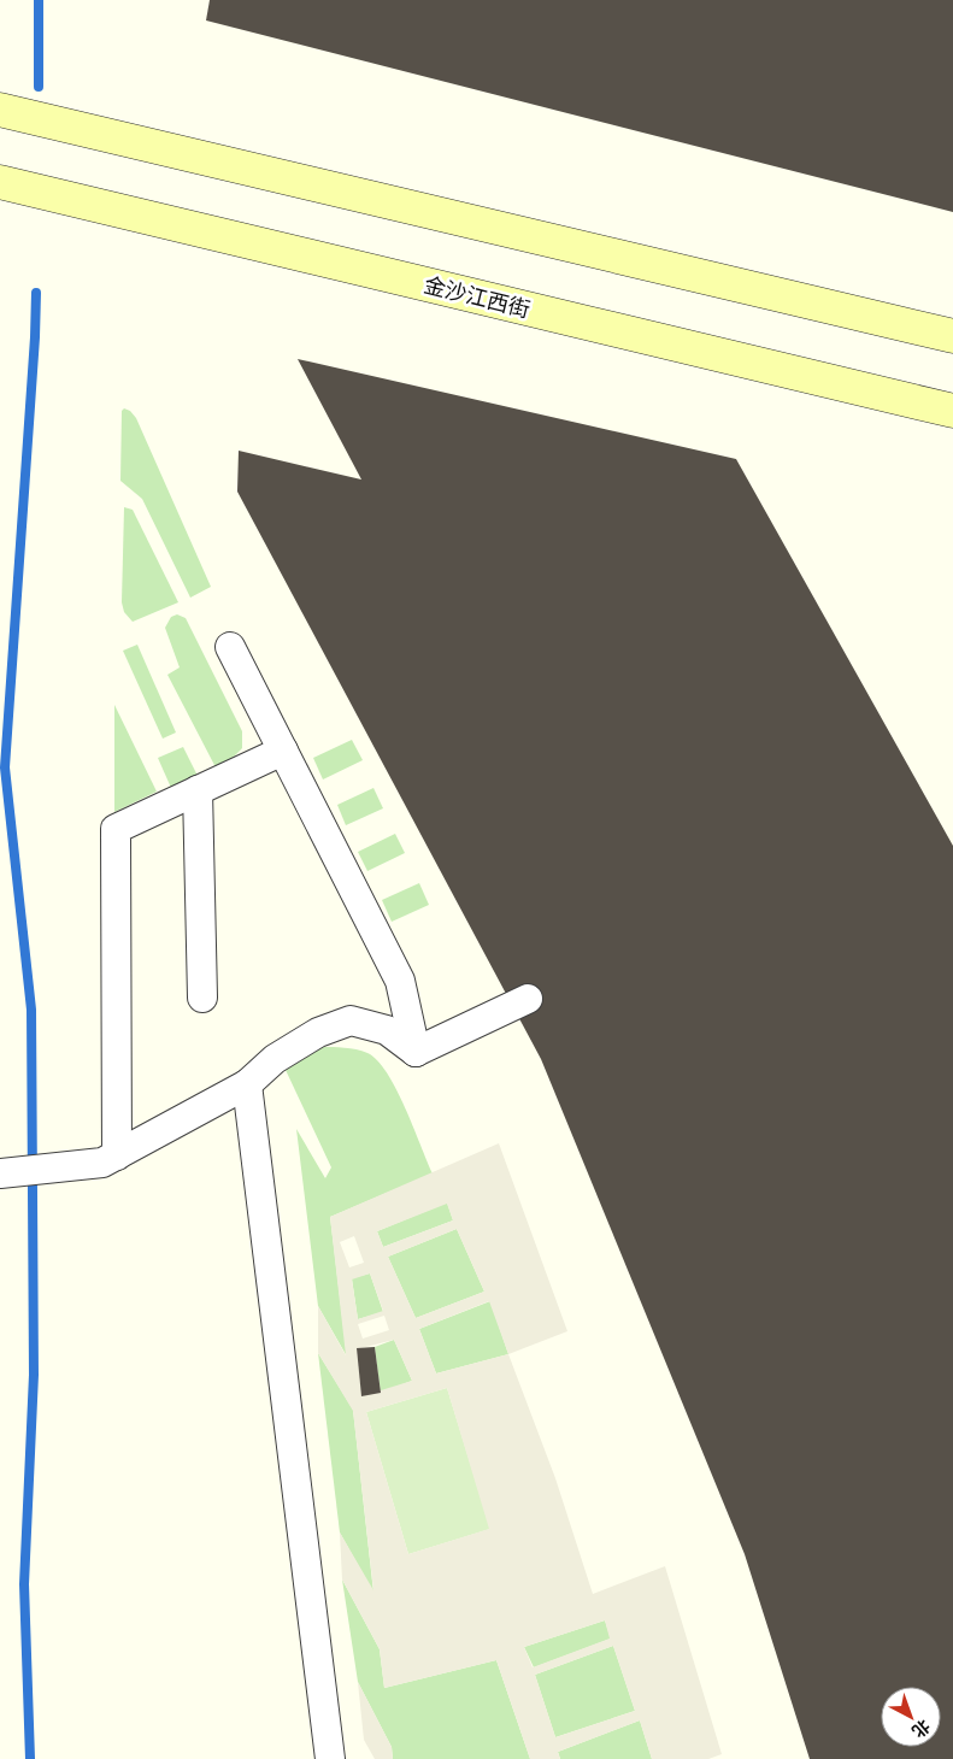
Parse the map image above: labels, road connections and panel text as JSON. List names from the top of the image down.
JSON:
{
  "streets": {
    "street": ["金沙江西街"]
  },
  "north": "bottom right"
}
